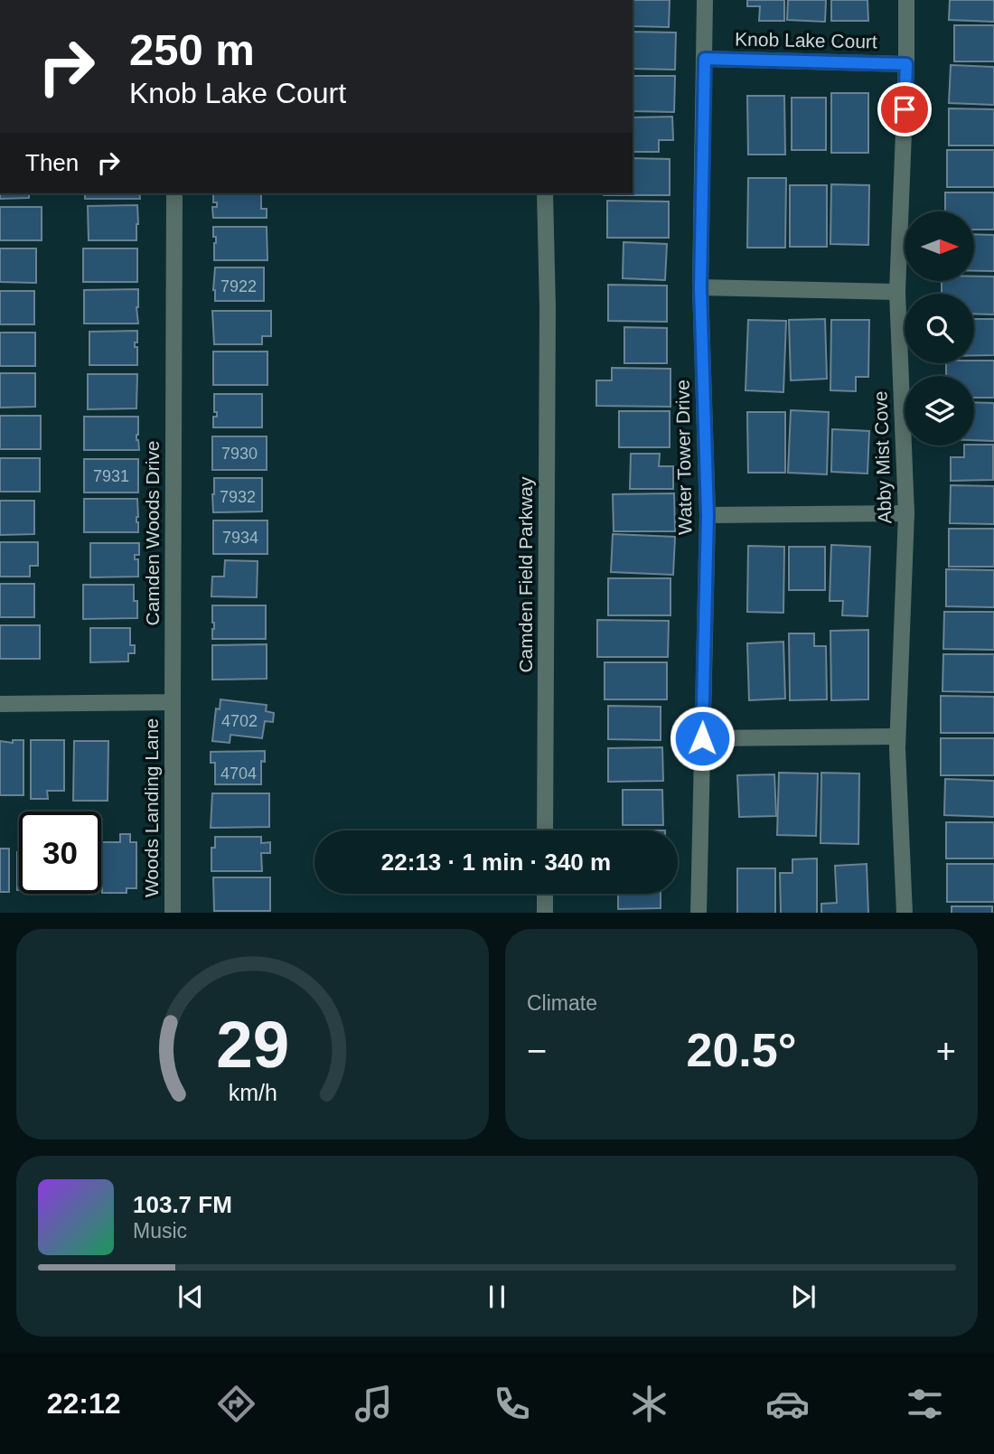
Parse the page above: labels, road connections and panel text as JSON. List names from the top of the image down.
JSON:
{
  "streets": {
    "street": [
      "Knob Lake Court",
      "Water Tower Drive",
      "Abby Mist Cove",
      "Camden Woods Drive",
      "Camden Field Parkway",
      "Woods Landing Lane"
    ]
  },
  "crossings": [
    ["Knob Lake Court", "Water Tower Drive"],
    ["Knob Lake Court", "Abby Mist Cove"],
    ["Camden Woods Drive", "Woods Landing Lane"]
  ],
  "house_numbers": [
    "7922",
    "7930",
    "7931",
    "7932",
    "7934",
    "4702",
    "4704"
  ],
  "north": "right",
  "page": {
    "turn": ["250 m", "Knob Lake Court"],
    "then": "Then",
    "limit": "30",
    "trip": "22:13 · 1 min · 340 m",
    "tile": "Climate",
    "heat": ["−", "20.5°", "+"],
    "song": ["103.7 FM", "Music"],
    "tabs": "22:12",
    "gauge": ["29", "km/h"]
  }
}
